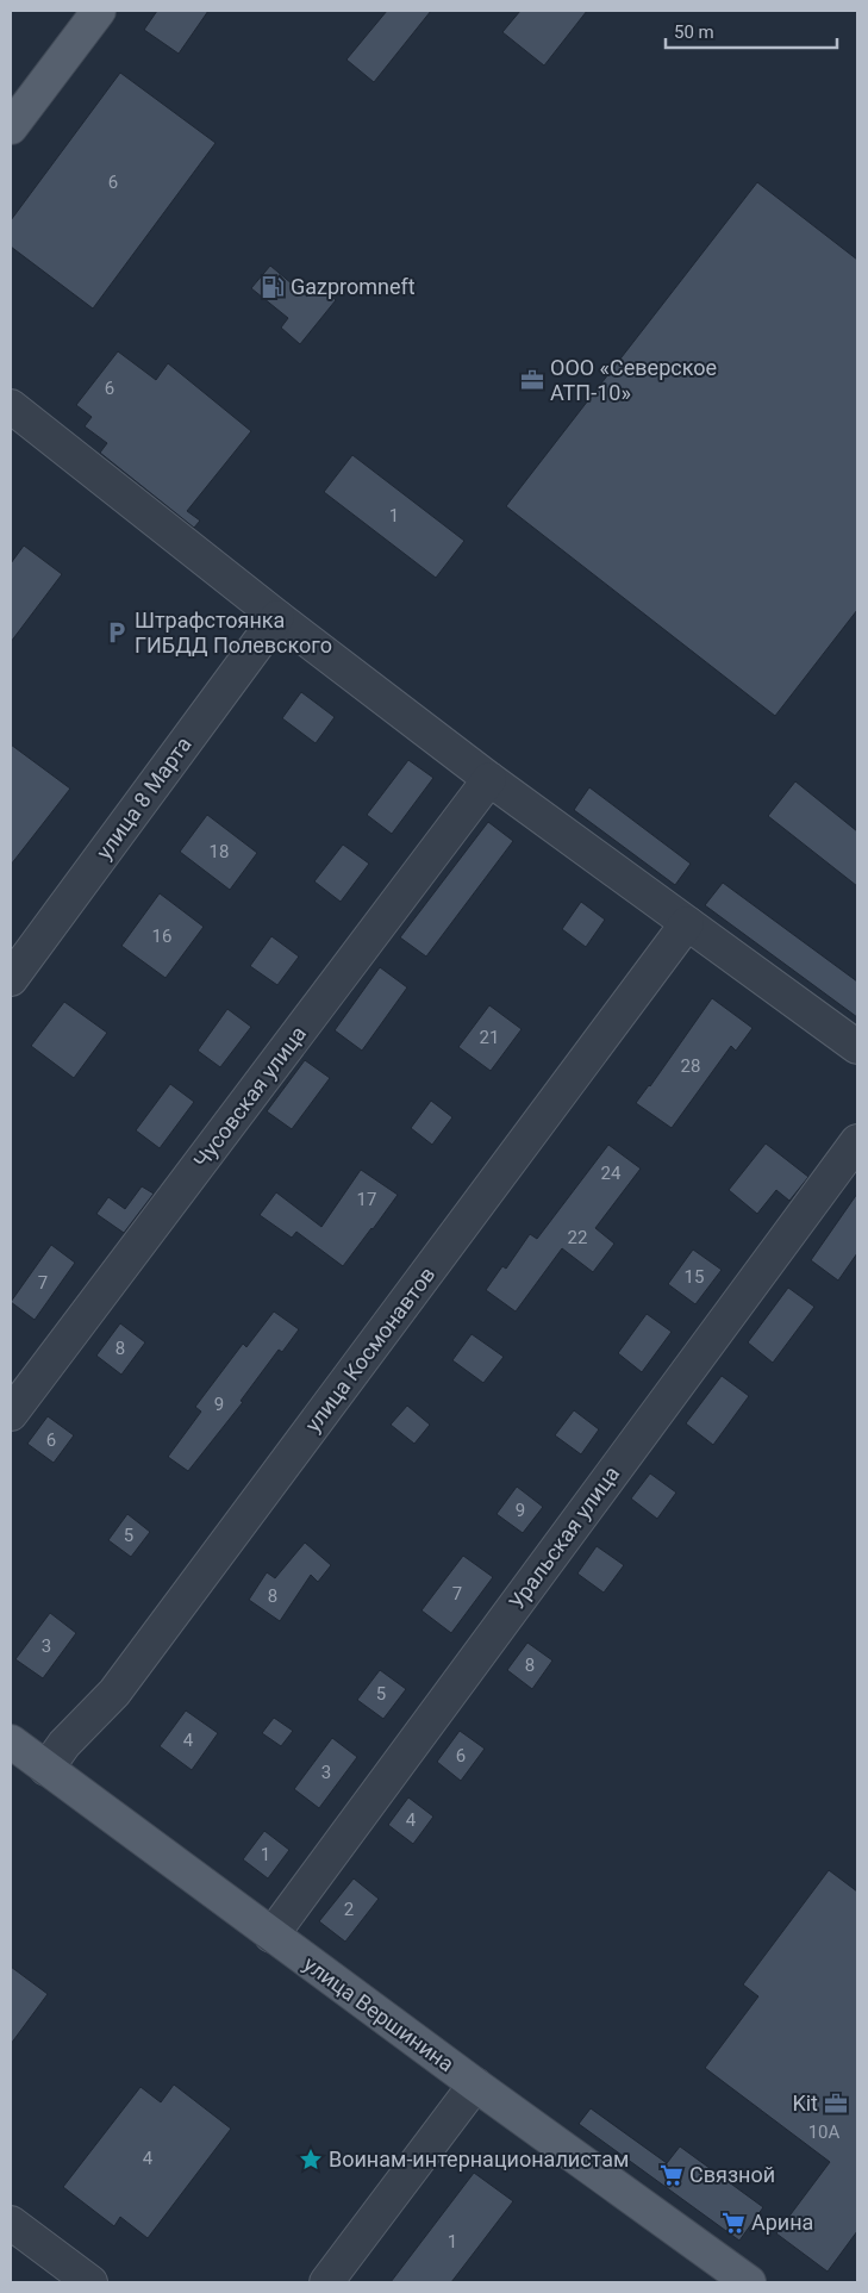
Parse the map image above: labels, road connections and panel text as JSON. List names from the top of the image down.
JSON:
{
  "streets": {
    "main road": ["улица Вершинина"],
    "street": [
      "улица 8 Марта",
      "Чусовская улица",
      "улица Космонавтов",
      "Уральская улица"
    ]
  },
  "crossings": [
    ["улица Космонавтов", "улица Вершинина"],
    ["Уральская улица", "улица Вершинина"]
  ],
  "places": {
    "fuel station": ["Gazpromneft"],
    "office": ["ООО «Северское АТП-10»", "Kit"],
    "parking": ["Штрафстоянка ГИБДД Полевского"],
    "place": ["Воинам-интернационалистам"],
    "supermarket": ["Связной", "Арина"]
  },
  "house_numbers": [
    "6",
    "6",
    "1",
    "18",
    "16",
    "21",
    "28",
    "24",
    "17",
    "22",
    "15",
    "7",
    "8",
    "9",
    "6",
    "9",
    "5",
    "7",
    "8",
    "3",
    "8",
    "5",
    "4",
    "6",
    "3",
    "4",
    "1",
    "2",
    "10А",
    "4",
    "1"
  ],
  "scale_bar": "50 m"
}
